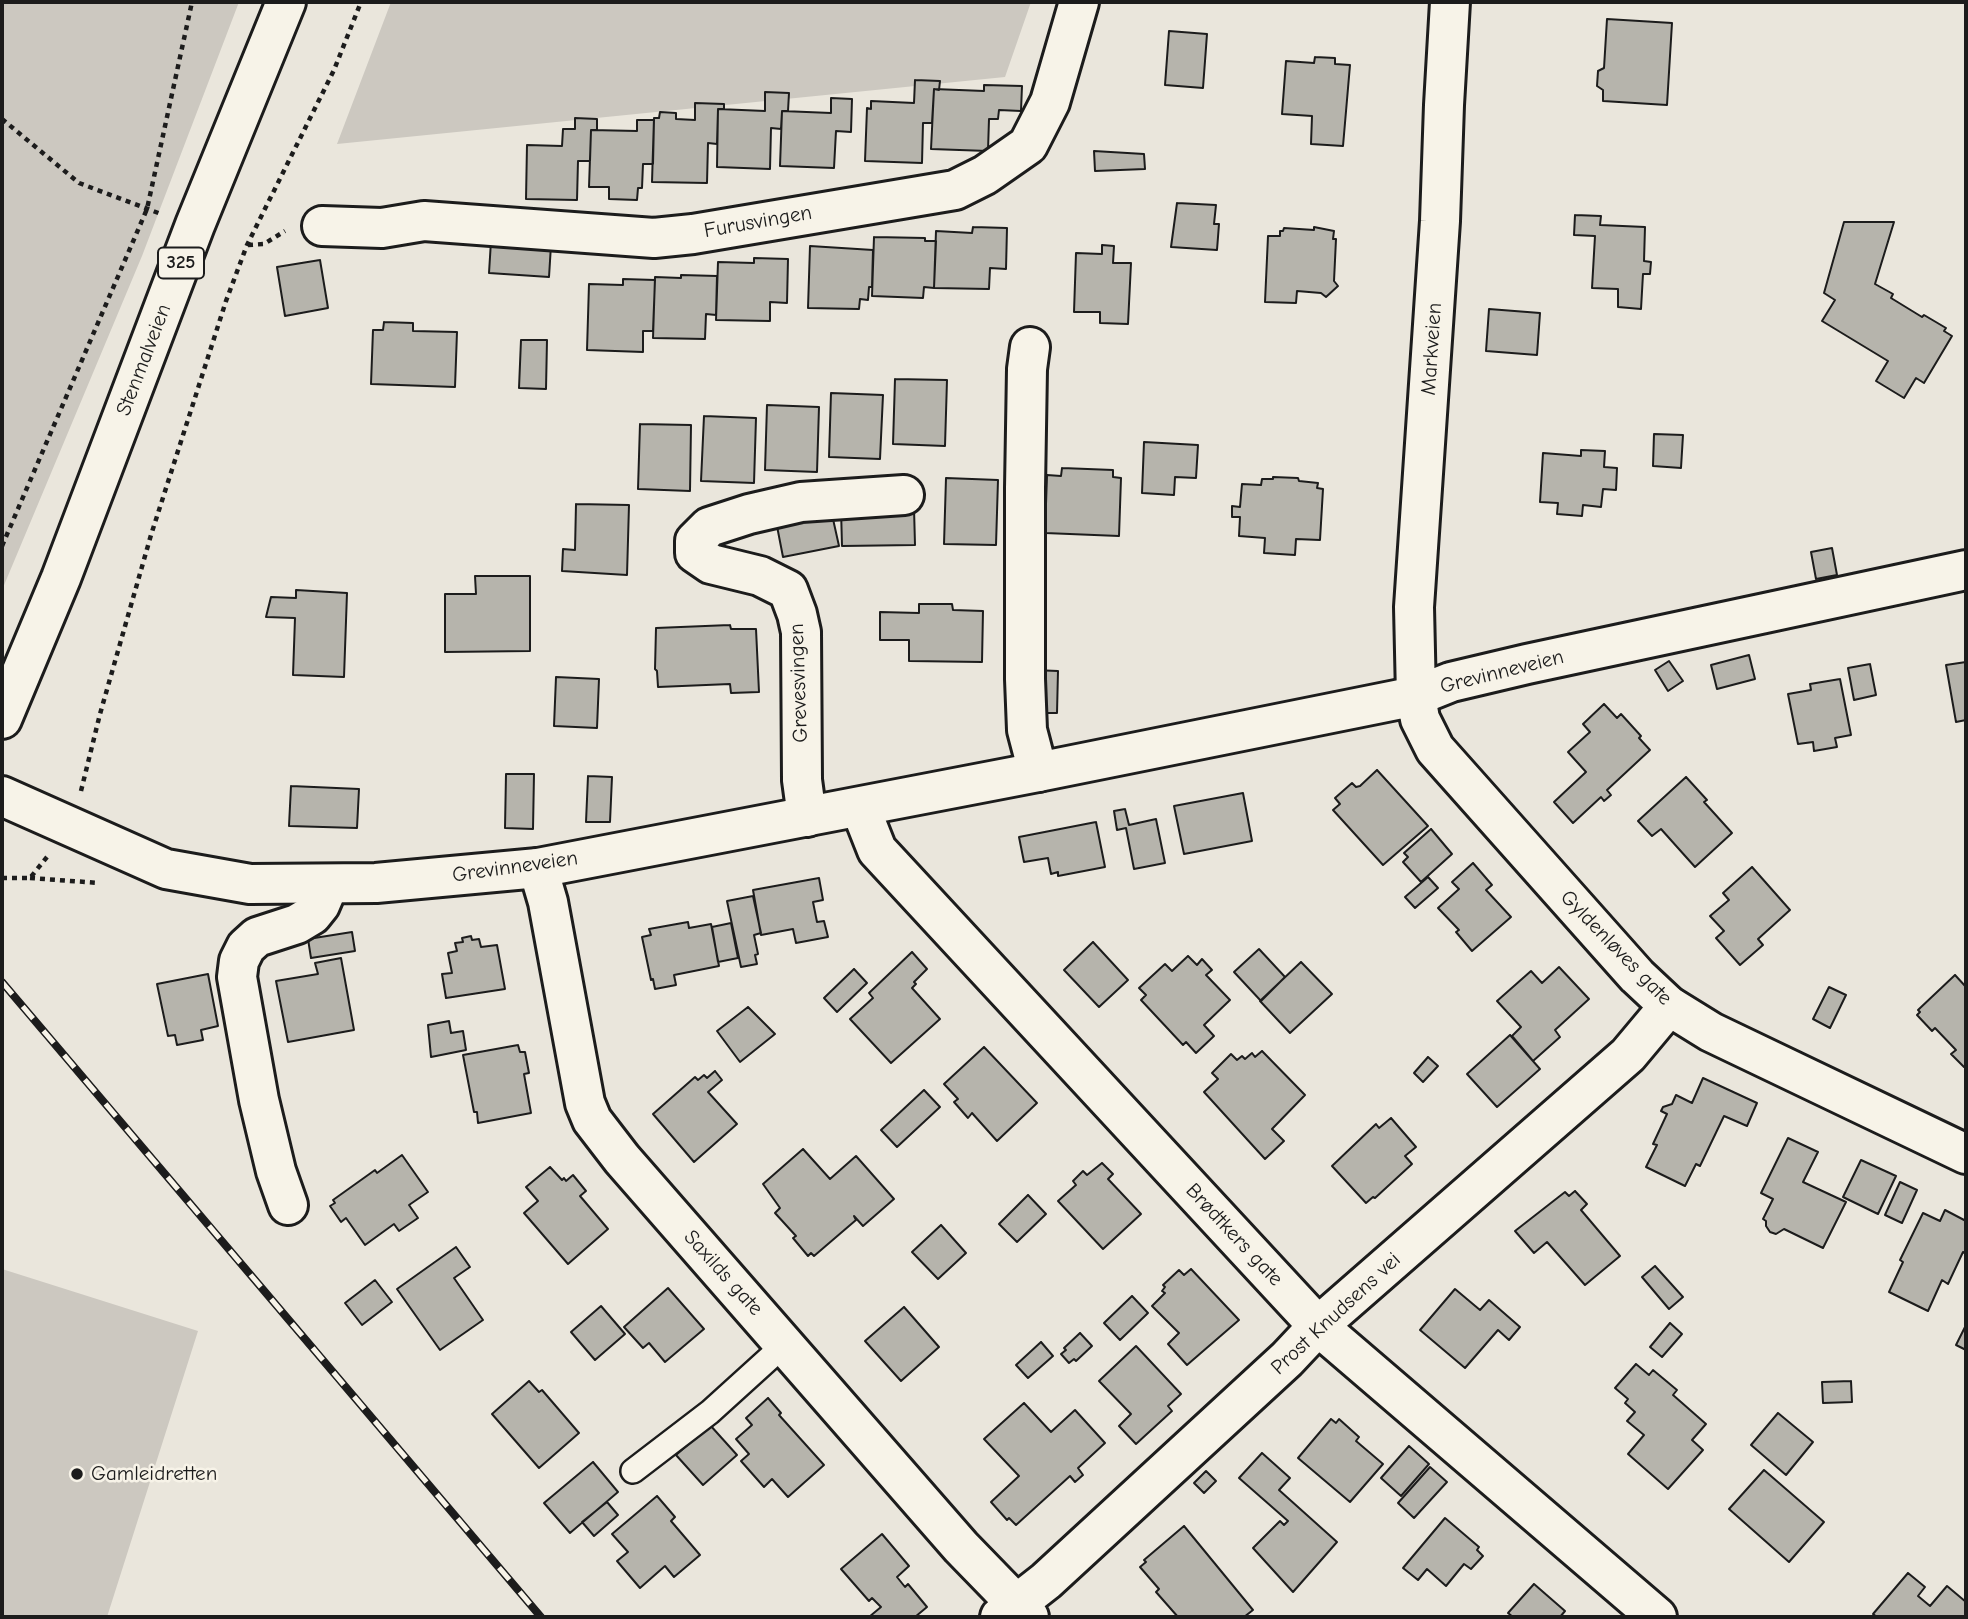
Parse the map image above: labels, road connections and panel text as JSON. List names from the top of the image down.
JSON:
{
  "streets": {
    "street": [
      "Furusvingen",
      "325",
      "Markveien",
      "Stenmalveien",
      "Grevinneveien",
      "Grevesvingen",
      "Gyldenløves gate",
      "Brødtkers gate",
      "Saxilds gate",
      "Prost Knudsens vei"
    ]
  },
  "crossings": [
    ["Markveien", "Grevinneveien"],
    ["Markveien", "Gyldenløves gate"],
    ["Grevinneveien", "Grevesvingen"],
    ["Grevinneveien", "Gyldenløves gate"],
    ["Grevinneveien", "Brødtkers gate"],
    ["Grevinneveien", "Saxilds gate"],
    ["Gyldenløves gate", "Prost Knudsens vei"],
    ["Brødtkers gate", "Prost Knudsens vei"],
    ["Saxilds gate", "Prost Knudsens vei"]
  ],
  "places": ["Gamleidretten"]
}
